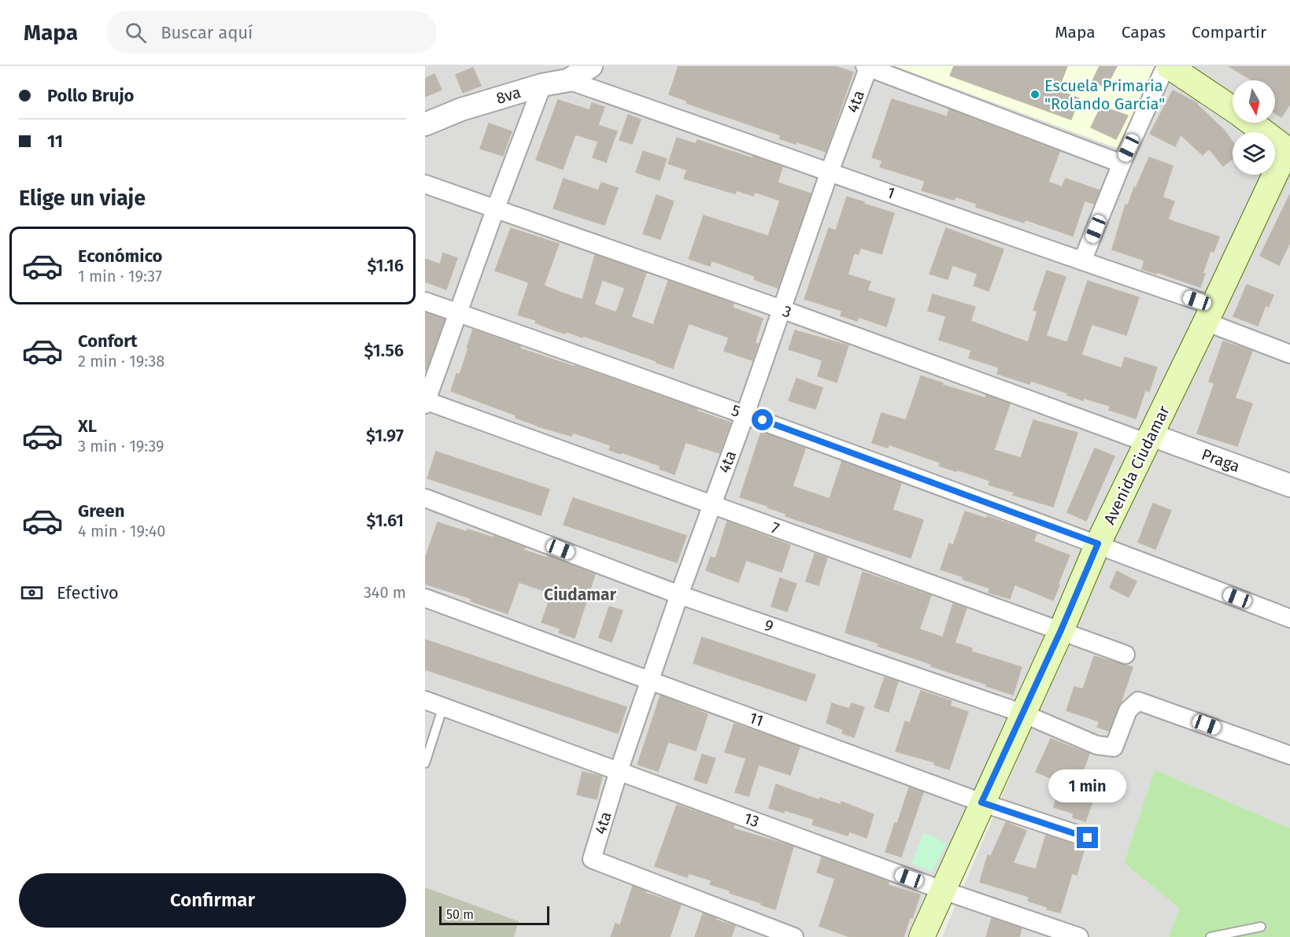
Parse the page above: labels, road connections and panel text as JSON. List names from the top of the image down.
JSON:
{
  "streets": {
    "main road": ["Avenida Ciudamar"],
    "street": [
      "8va",
      "4ta",
      "1",
      "3",
      "5",
      "Praga",
      "7",
      "9",
      "11",
      "13"
    ]
  },
  "crossings": [
    ["8va", "1"],
    ["4ta", "1"],
    ["4ta", "3"],
    ["4ta", "5"],
    ["4ta", "7"],
    ["4ta", "9"],
    ["4ta", "11"],
    ["4ta", "13"],
    ["1", "Avenida Ciudamar"],
    ["3", "Praga"],
    ["3", "Avenida Ciudamar"],
    ["5", "Avenida Ciudamar"],
    ["Praga", "Avenida Ciudamar"],
    ["Avenida Ciudamar", "7"],
    ["Avenida Ciudamar", "9"],
    ["Avenida Ciudamar", "11"],
    ["Avenida Ciudamar", "13"]
  ],
  "districts": ["Ciudamar"],
  "places": ["Escuela Primaria \"Rolando García\""],
  "scale_bar": "50 m",
  "north": "bottom",
  "page": {
    "header": "Mapa",
    "search": "Buscar aquí",
    "nav": ["Mapa", "Capas", "Compartir"],
    "banner": ["Pollo Brujo", "11"],
    "heading": "Elige un viaje",
    "list": [
      {
        "name": "Económico",
        "note": "1 min · 19:37",
        "value": "$1.16"
      },
      {
        "name": "Confort",
        "note": "2 min · 19:38",
        "value": "$1.56"
      },
      {
        "name": "XL",
        "note": "3 min · 19:39",
        "value": "$1.97"
      },
      {
        "name": "Green",
        "note": "4 min · 19:40",
        "value": "$1.61"
      }
    ],
    "pay": ["Efectivo", "340 m"],
    "bubble": "1 min",
    "buttons": "Confirmar",
    "scale": "50 m"
  }
}
